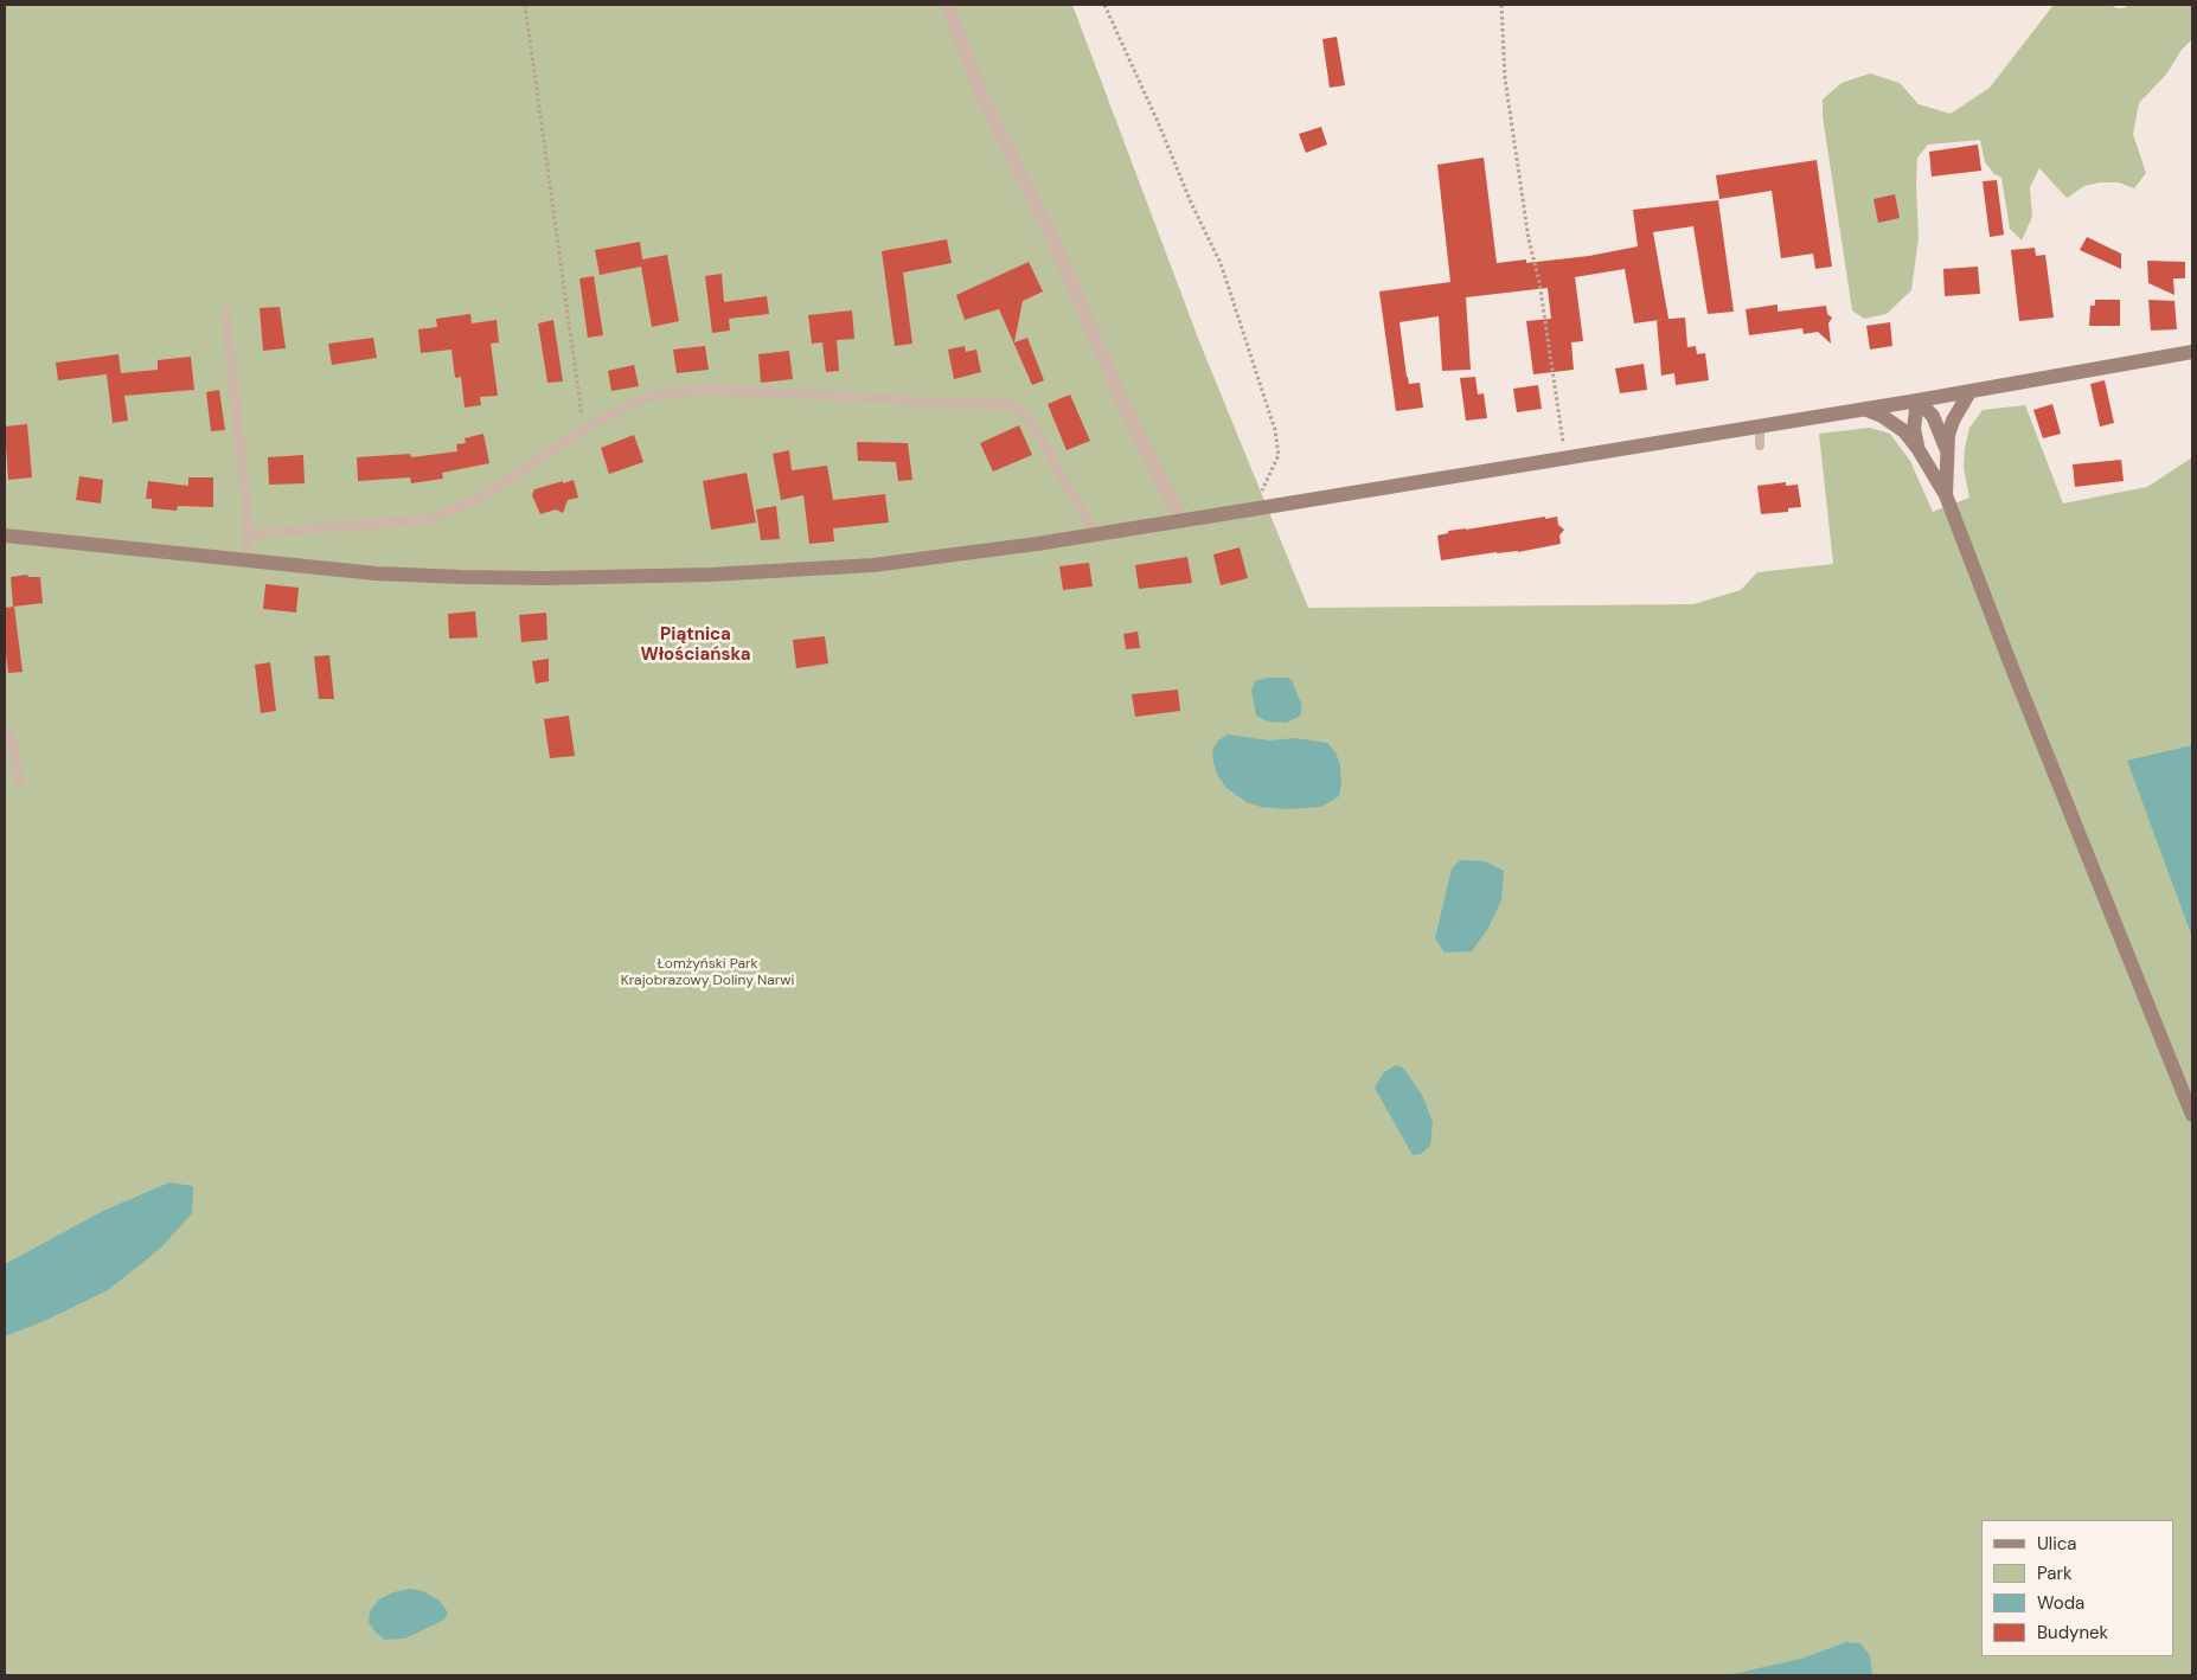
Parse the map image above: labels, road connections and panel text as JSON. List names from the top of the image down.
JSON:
{
  "districts": ["Piątnica Włościańska"],
  "parks": ["Łomżyński Park Krajobrazowy Doliny Narwi"],
  "legend": [
    "Ulica",
    "Park",
    "Woda",
    "Budynek"
  ]
}
